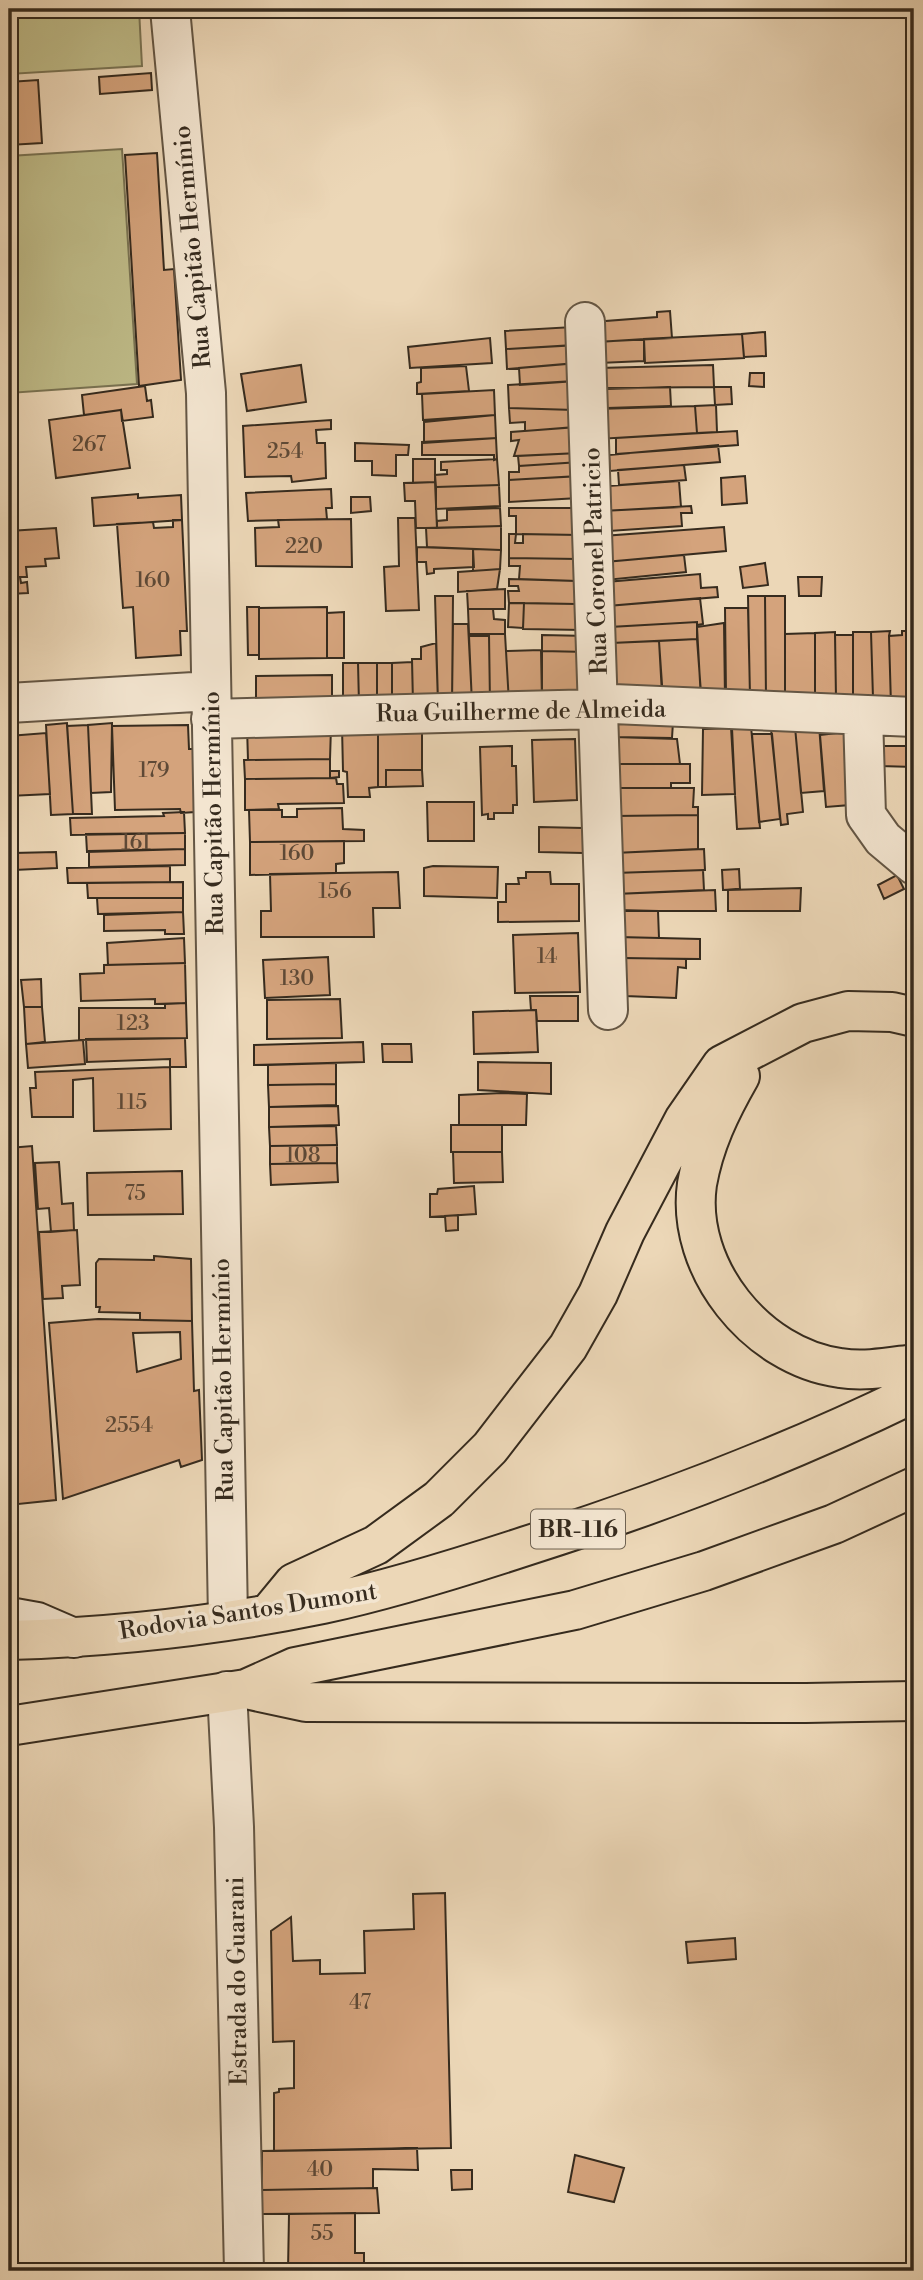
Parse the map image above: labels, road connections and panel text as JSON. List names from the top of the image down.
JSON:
{
  "streets": {
    "highway": ["BR-116", "Rodovia Santos Dumont"],
    "street": [
      "Rua Capitão Hermínio",
      "Rua Coronel Patricio",
      "Rua Guilherme de Almeida",
      "Estrada do Guarani"
    ]
  },
  "crossings": [
    ["Rua Capitão Hermínio", "Rua Guilherme de Almeida"],
    ["Rua Capitão Hermínio", "Rodovia Santos Dumont"],
    ["Rua Coronel Patricio", "Rua Guilherme de Almeida"]
  ],
  "house_numbers": [
    "267",
    "254",
    "220",
    "160",
    "179",
    "161",
    "160",
    "156",
    "14",
    "130",
    "123",
    "115",
    "108",
    "75",
    "2554",
    "47",
    "40",
    "55"
  ]
}
